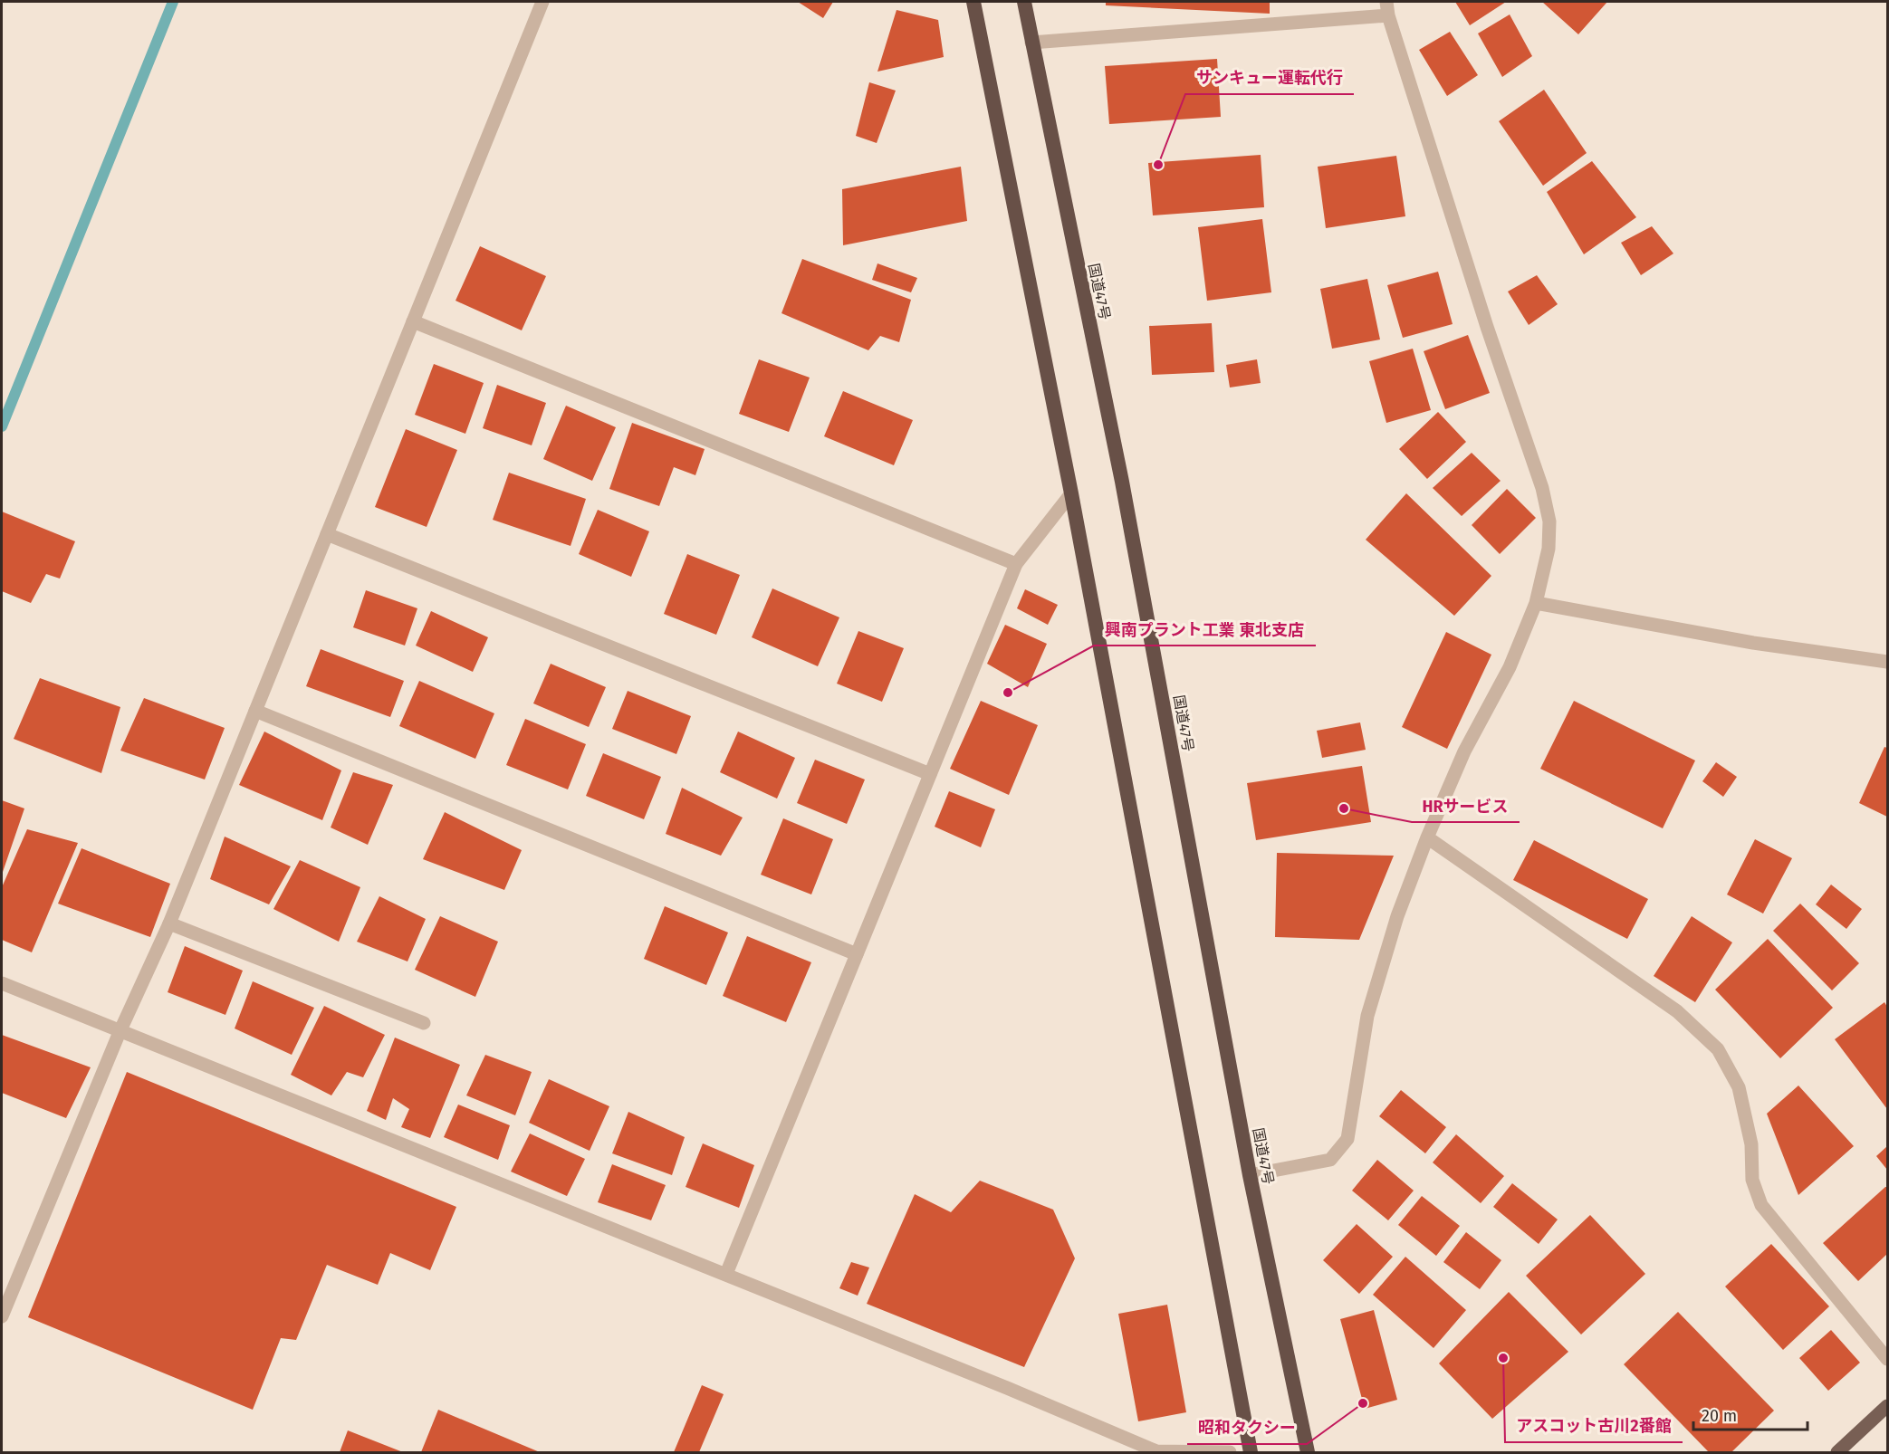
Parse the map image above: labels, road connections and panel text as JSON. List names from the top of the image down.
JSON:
{
  "streets": {
    "highway": ["国道47号"]
  },
  "places": [
    "サンキュー運転代行",
    "興南プラント工業 東北支店",
    "HRサービス",
    "アスコット古川2番館",
    "昭和タクシー"
  ],
  "scale_bar": "20 m"
}
